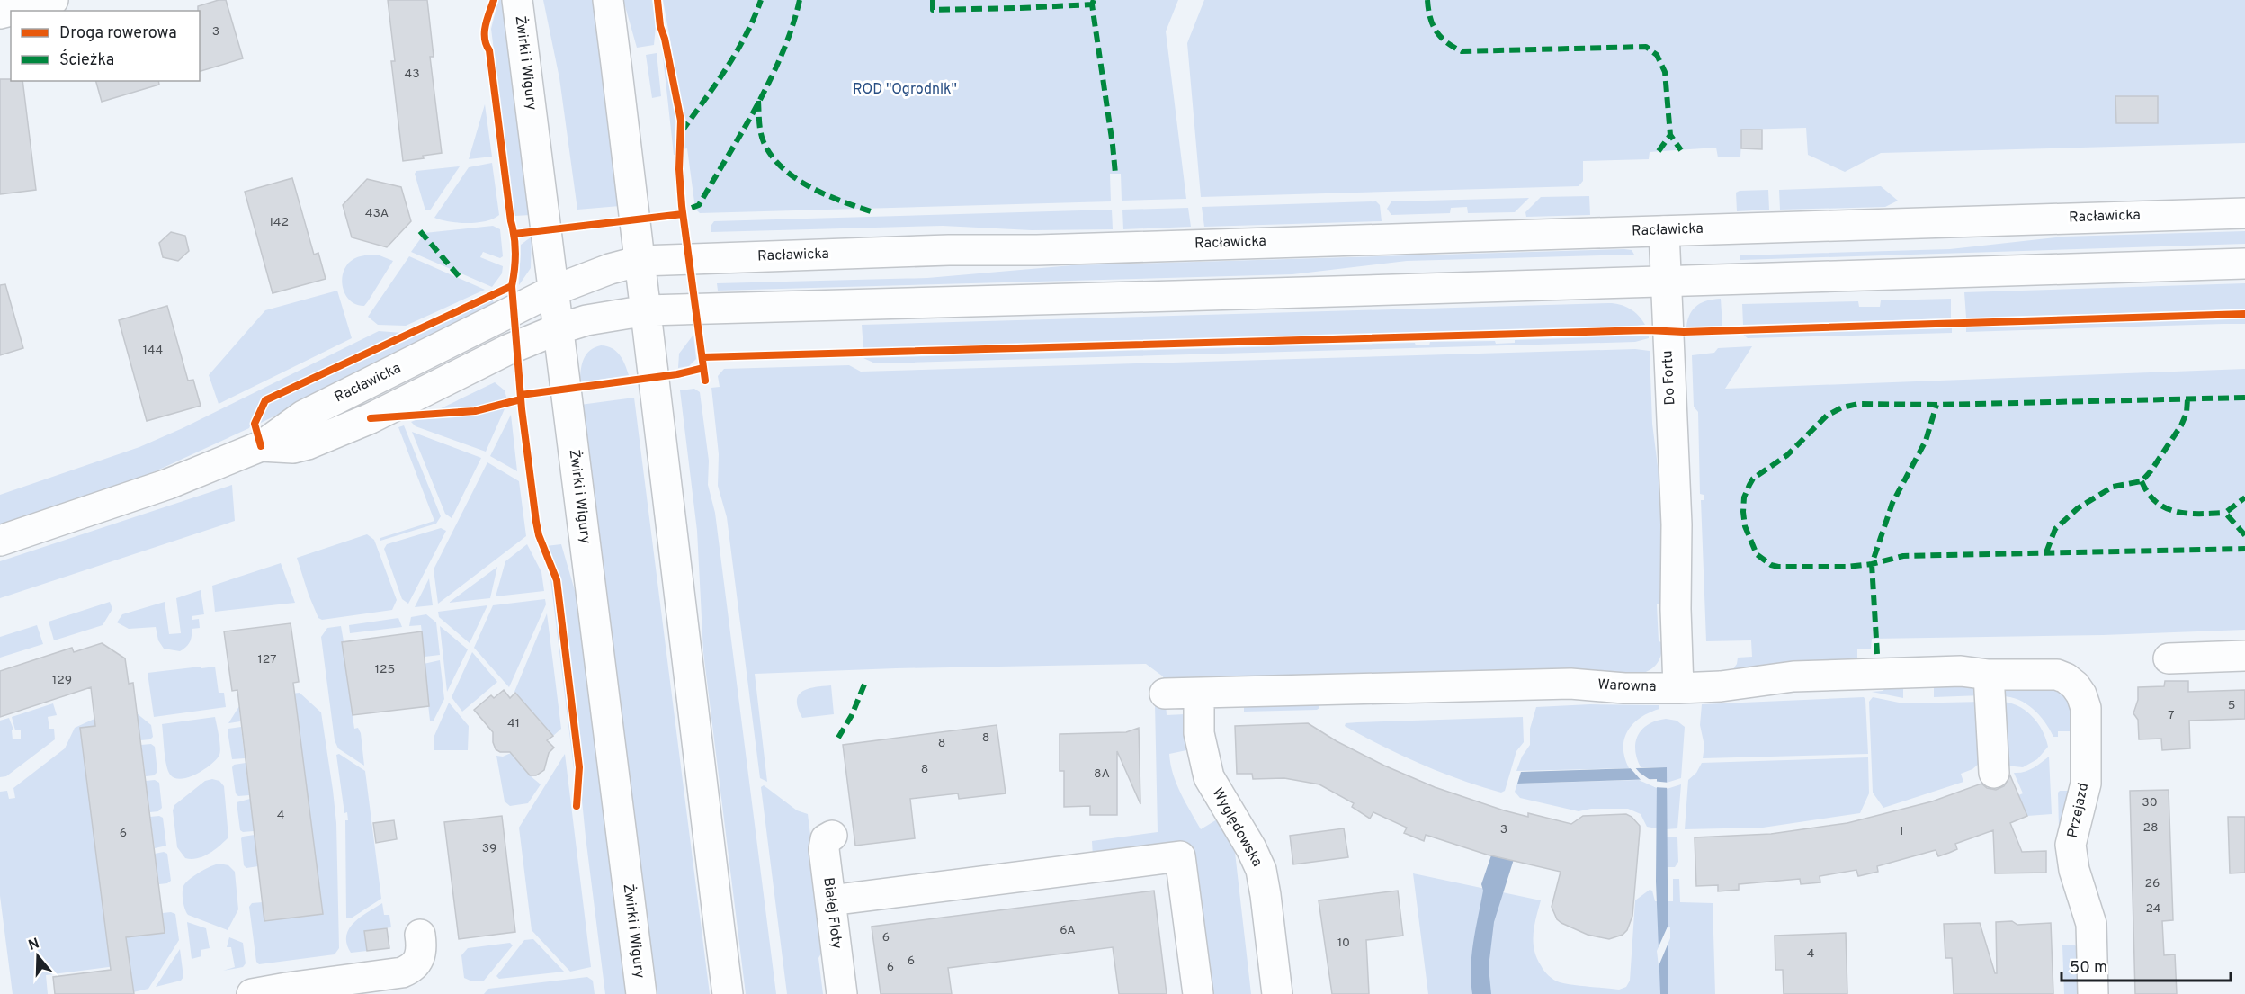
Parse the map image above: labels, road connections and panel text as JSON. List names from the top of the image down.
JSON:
{
  "streets": {
    "main road": [
      "Żwirki i Wigury",
      "Racławicka",
      "Do Fortu",
      "Warowna",
      "Przejazd",
      "Wyględowska",
      "Białej Floty"
    ]
  },
  "crossings": [
    ["Żwirki i Wigury", "Racławicka"],
    ["Racławicka", "Do Fortu"],
    ["Do Fortu", "Warowna"],
    ["Warowna", "Przejazd"],
    ["Warowna", "Wyględowska"]
  ],
  "parks": ["ROD \"Ogrodnik\""],
  "house_numbers": [
    "3",
    "43",
    "43A",
    "142",
    "144",
    "127",
    "125",
    "129",
    "5",
    "7",
    "41",
    "8",
    "8",
    "8",
    "8A",
    "30",
    "4",
    "28",
    "3",
    "1",
    "6",
    "39",
    "26",
    "24",
    "6A",
    "6",
    "10",
    "4",
    "6",
    "6"
  ],
  "legend": ["Droga rowerowa", "Ścieżka"],
  "scale_bar": "50 m",
  "north": "top"
}
